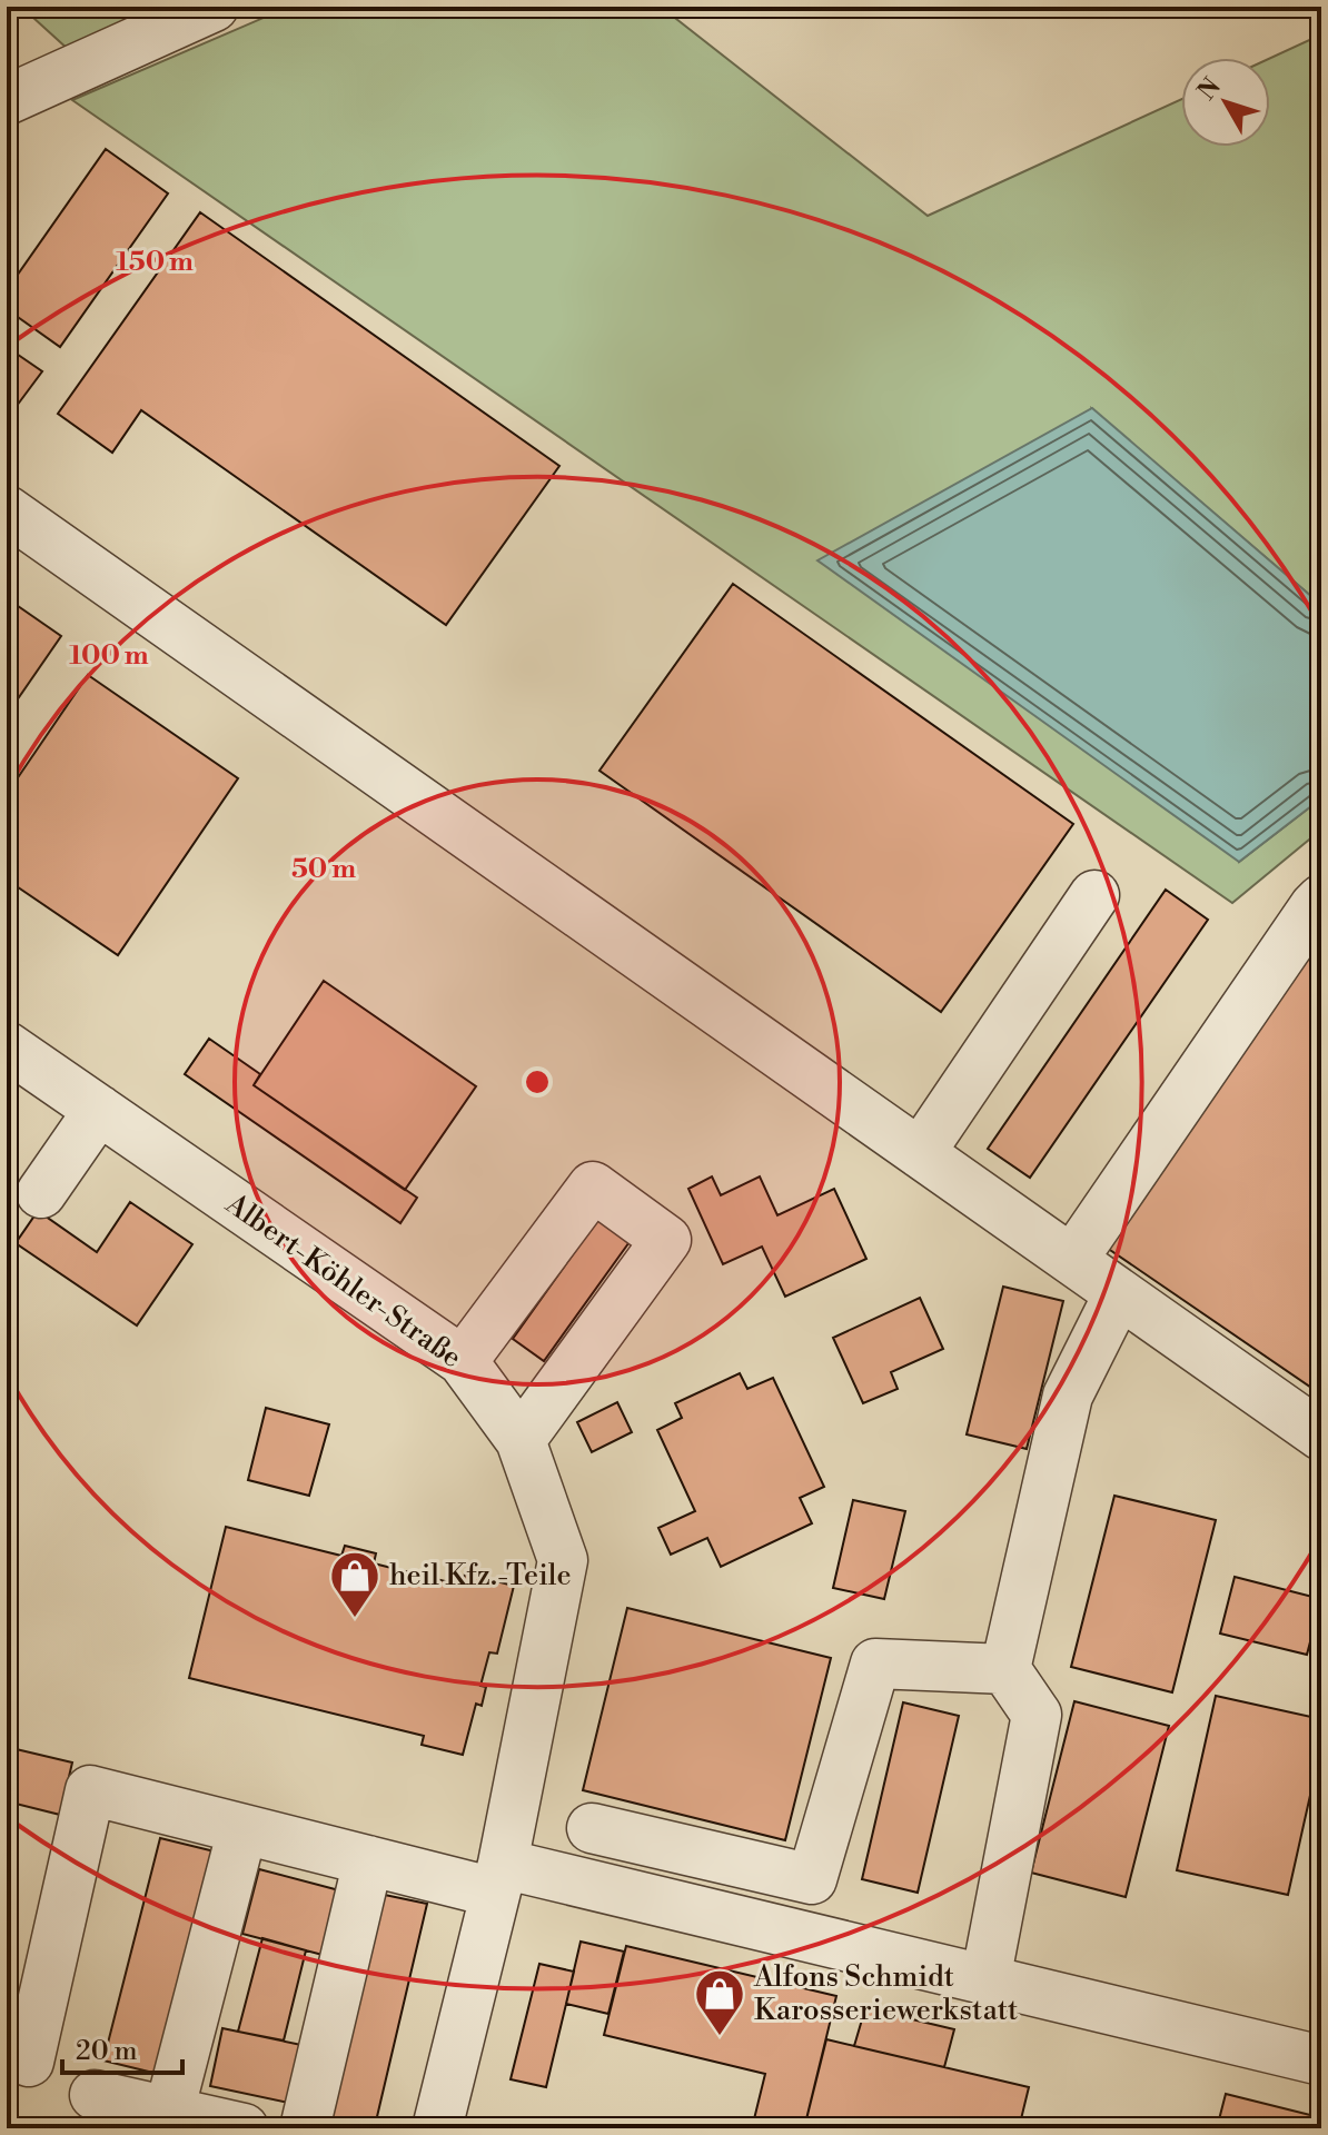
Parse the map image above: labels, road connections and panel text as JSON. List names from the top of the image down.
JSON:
{
  "streets": {
    "street": ["Albert-Köhler-Straße"]
  },
  "places": {
    "shop": ["heil Kfz.-Teile", "Alfons Schmidt Karosseriewerkstatt"]
  },
  "scale_bar": "20 m",
  "north": "top left",
  "rings": ["150 m", "100 m", "50 m"]
}
